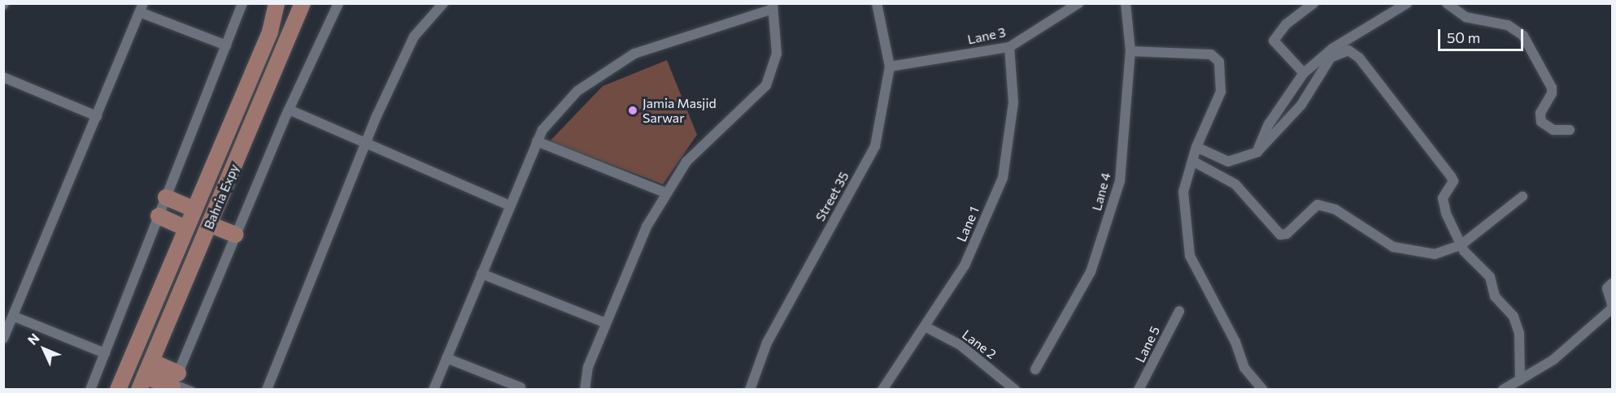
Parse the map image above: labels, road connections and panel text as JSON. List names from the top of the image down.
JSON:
{
  "streets": {
    "main road": ["Bahria Expy"],
    "street": [
      "Lane 3",
      "Lane 4",
      "Street 35",
      "Lane 1",
      "Lane 2",
      "Lane 5"
    ]
  },
  "crossings": [
    ["Lane 3", "Street 35"],
    ["Lane 3", "Lane 1"],
    ["Lane 1", "Lane 2"]
  ],
  "places": ["Jamia Masjid Sarwar"],
  "scale_bar": "50 m",
  "north": "top left"
}
